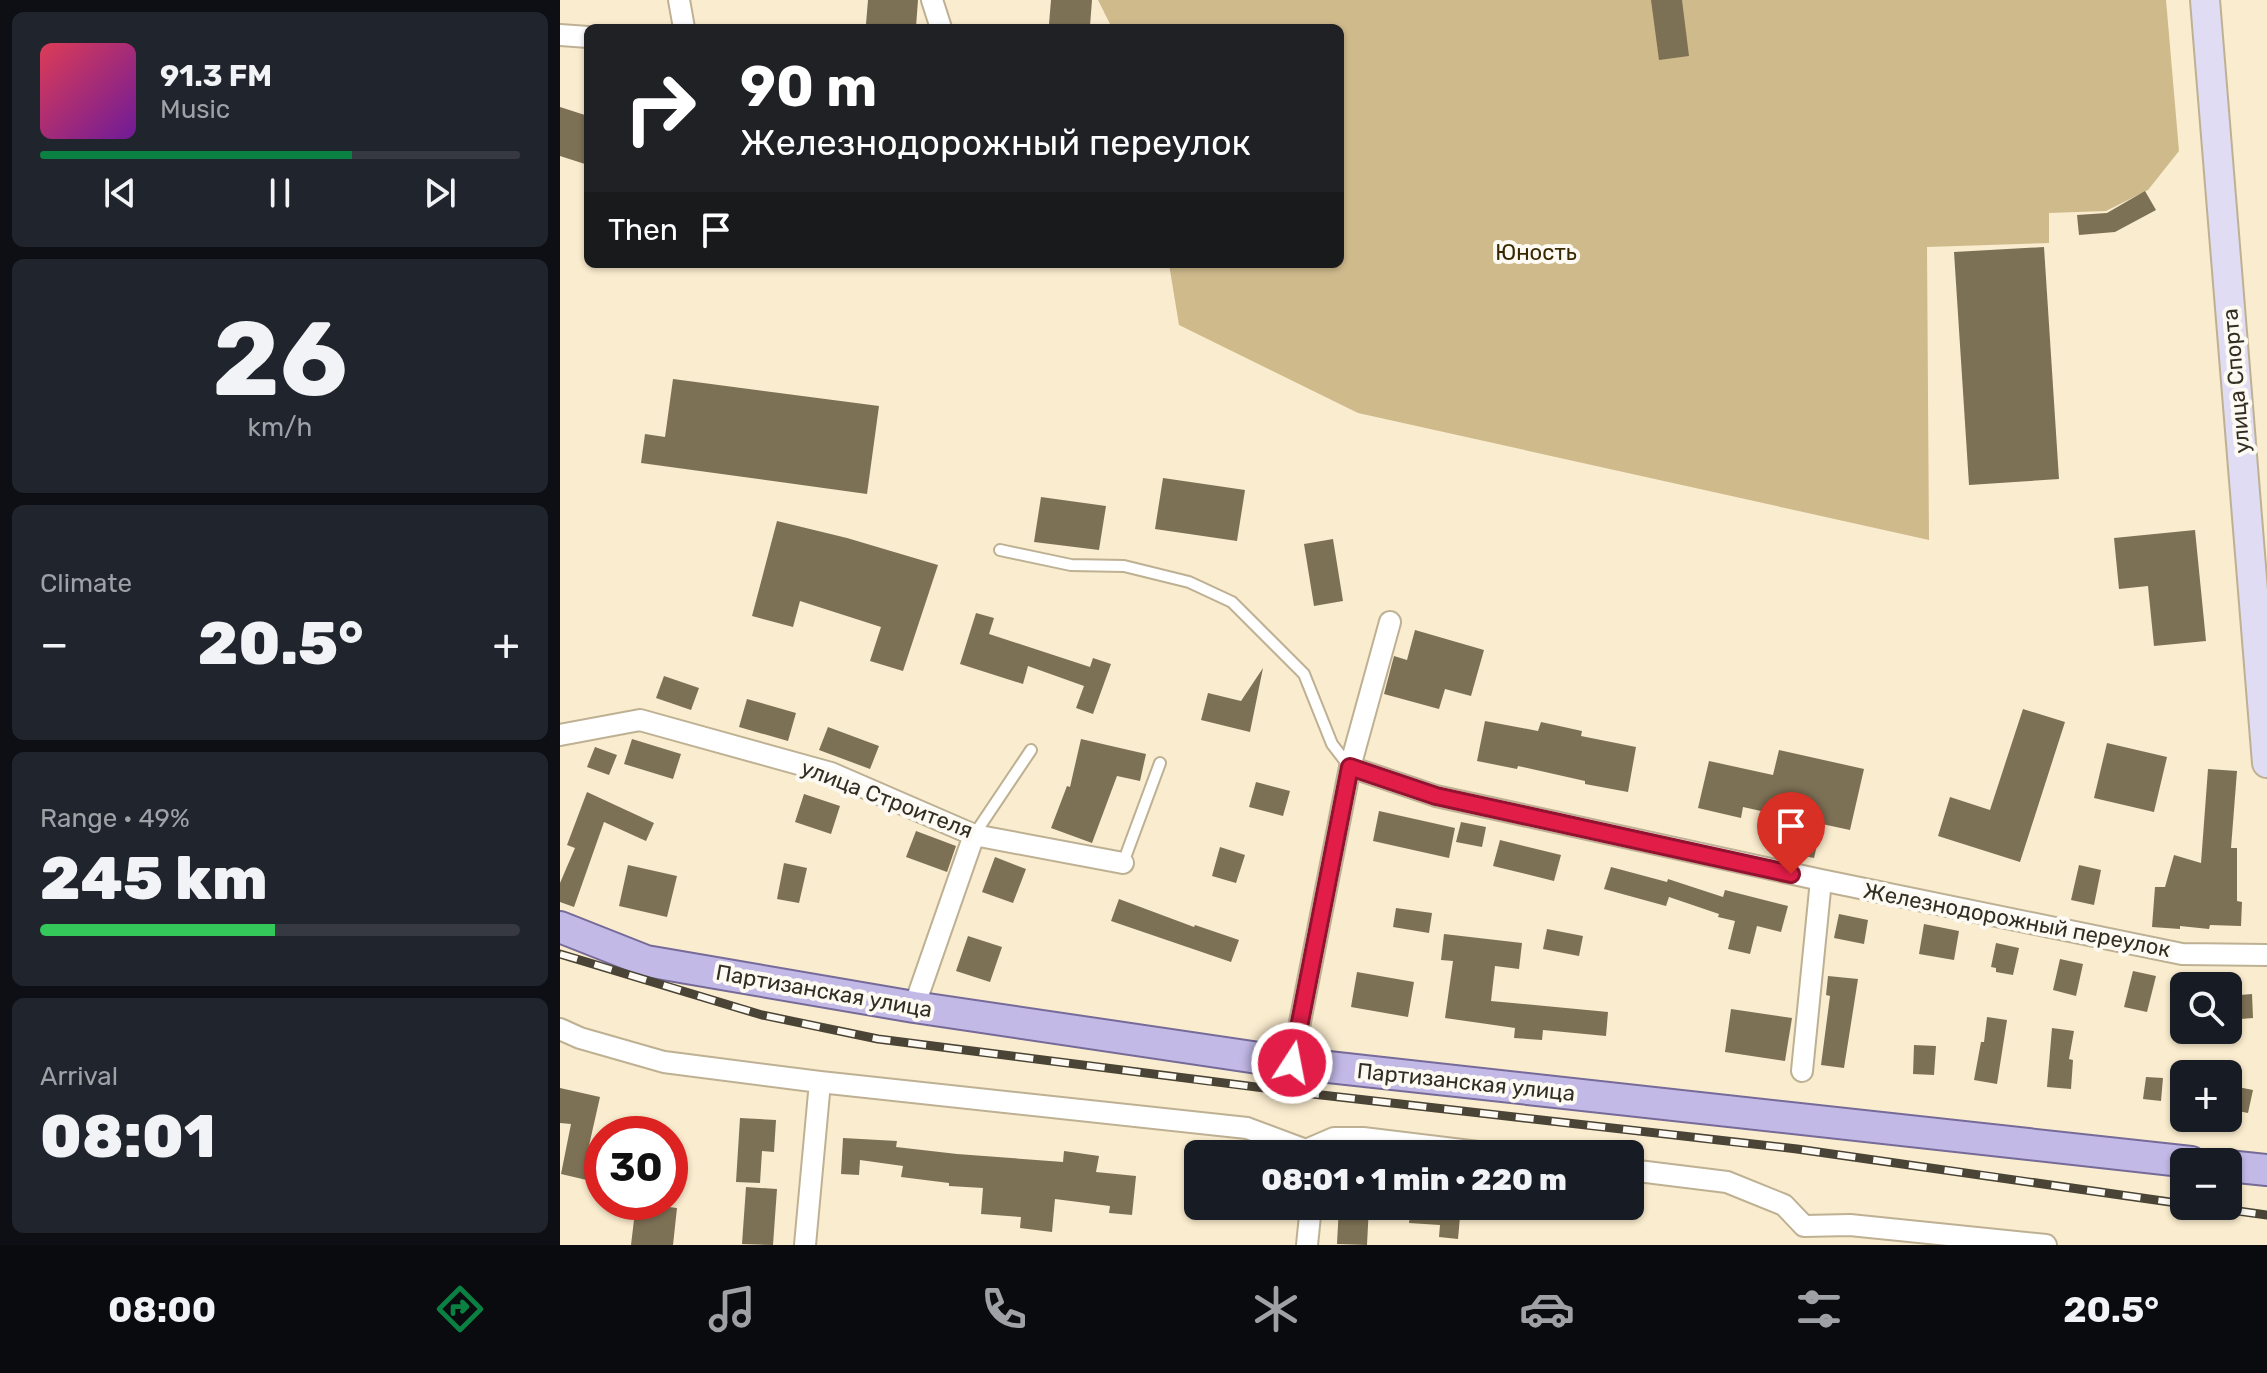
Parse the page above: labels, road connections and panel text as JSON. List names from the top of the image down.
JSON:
{
  "streets": {
    "main road": ["Партизанская улица"],
    "street": ["улица Спорта", "улица Строителя", "Железнодорожный переулок"]
  },
  "parks": ["Юность"],
  "page": {
    "turn": ["90 m", "Железнодорожный переулок"],
    "song": ["91.3 FM", "Music"],
    "then": "Then",
    "tile": [
      ["26", "km/h"],
      "Climate",
      ["Range · 49%", "245 km"],
      ["Arrival", "08:01"]
    ],
    "heat": ["−", "20.5°", "+"],
    "map_buttons": ["+", "−"],
    "limit": "30",
    "trip": "08:01 · 1 min · 220 m",
    "tabs": ["08:00", "20.5°"]
  }
}
